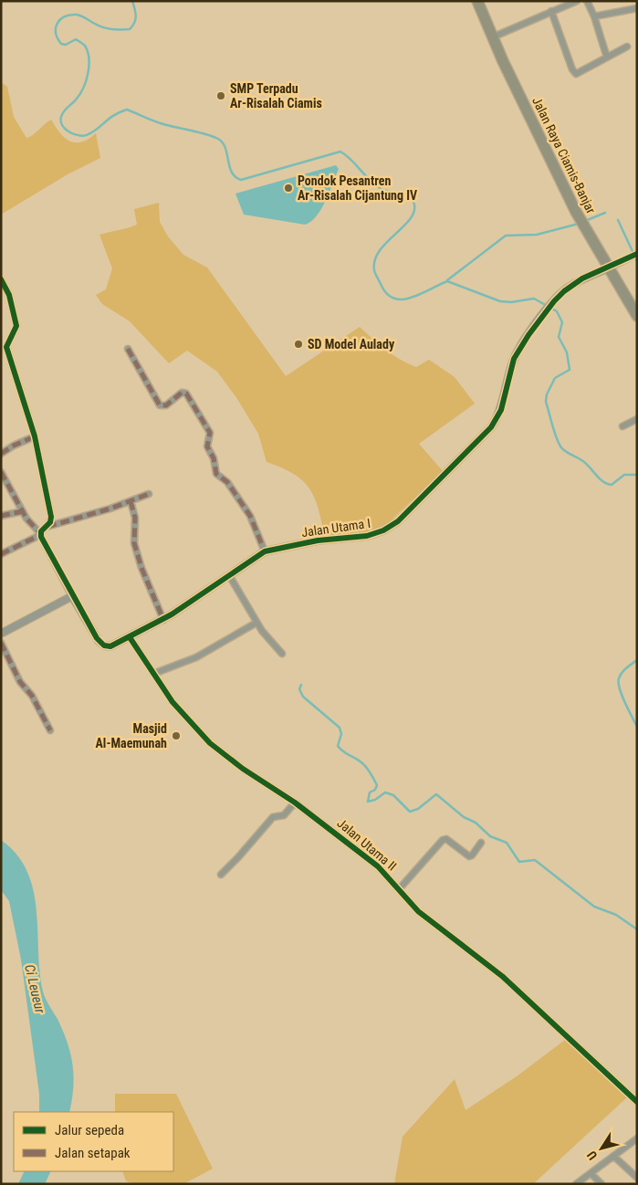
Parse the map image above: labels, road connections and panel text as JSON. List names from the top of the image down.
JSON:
{
  "streets": {
    "highway": ["Jalan Raya Ciamis-Banjar"],
    "street": ["Jalan Utama I", "Jalan Utama II"]
  },
  "crossings": [
    ["Jalan Raya Ciamis-Banjar", "Jalan Utama I"],
    ["Jalan Utama I", "Jalan Utama II"]
  ],
  "water": ["Ci Leueur"],
  "places": [
    "SMP Terpadu Ar-Risalah Ciamis",
    "Pondok Pesantren Ar-Risalah Cijantung IV",
    "SD Model Aulady",
    "Masjid Al-Maemunah"
  ],
  "legend": ["Jalur sepeda", "Jalan setapak"],
  "north": "bottom left"
}
